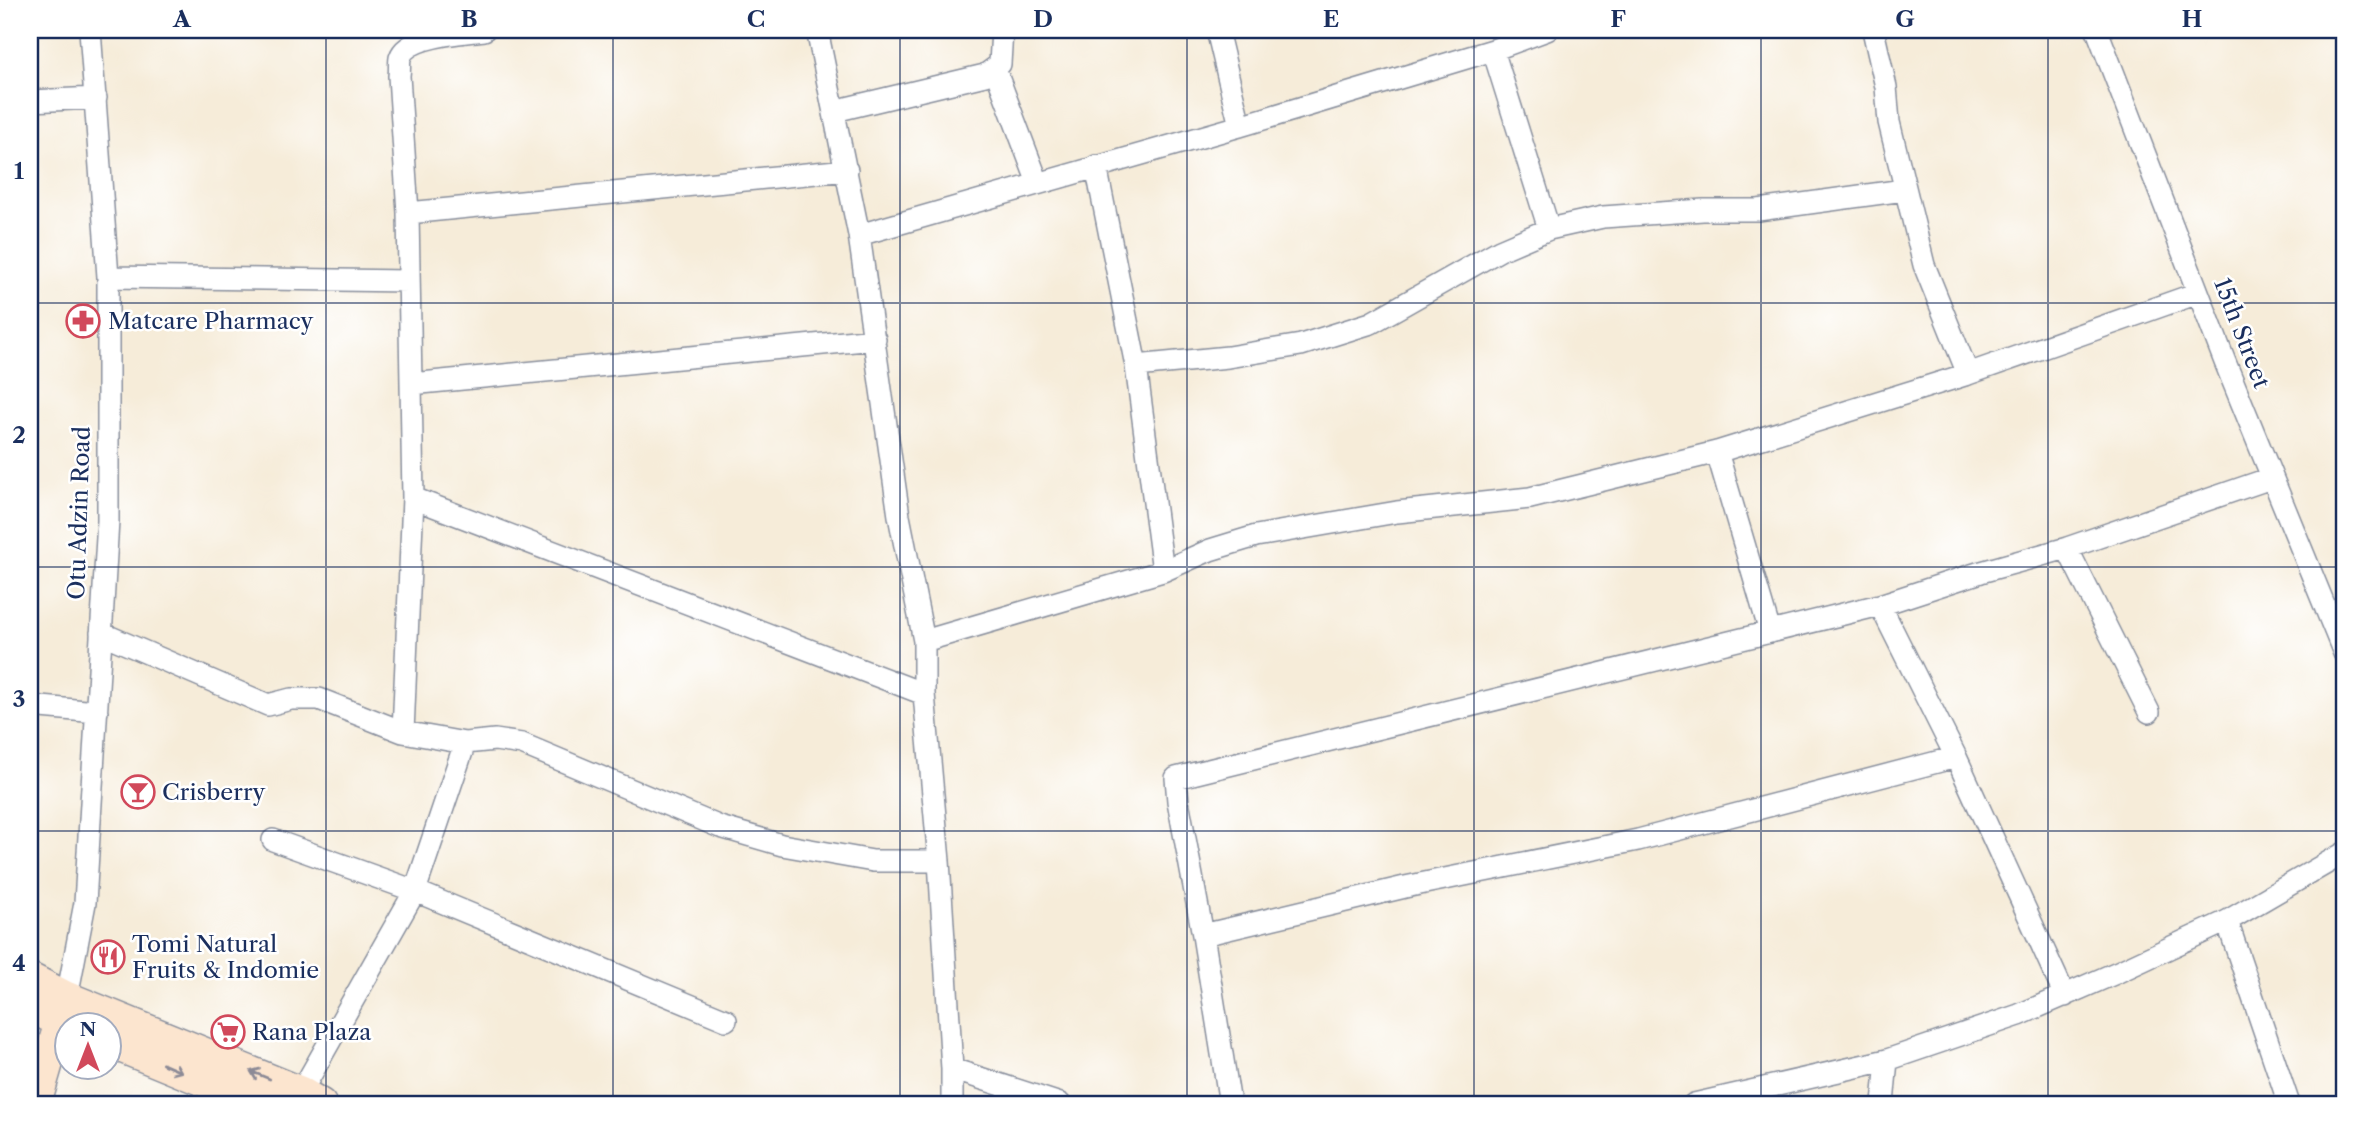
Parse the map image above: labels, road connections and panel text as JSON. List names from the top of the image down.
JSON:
{
  "streets": {
    "street": ["15th Street", "Otu Adzin Road"]
  },
  "places": {
    "pharmacy": ["Matcare Pharmacy"],
    "bar": ["Crisberry"],
    "restaurant": ["Tomi Natural Fruits & Indomie"],
    "supermarket": ["Rana Plaza"]
  },
  "north": "top",
  "grid": {
    "columns": [
      "A",
      "B",
      "C",
      "D",
      "E",
      "F",
      "G",
      "H"
    ],
    "rows": [
      "1",
      "2",
      "3",
      "4"
    ]
  }
}
